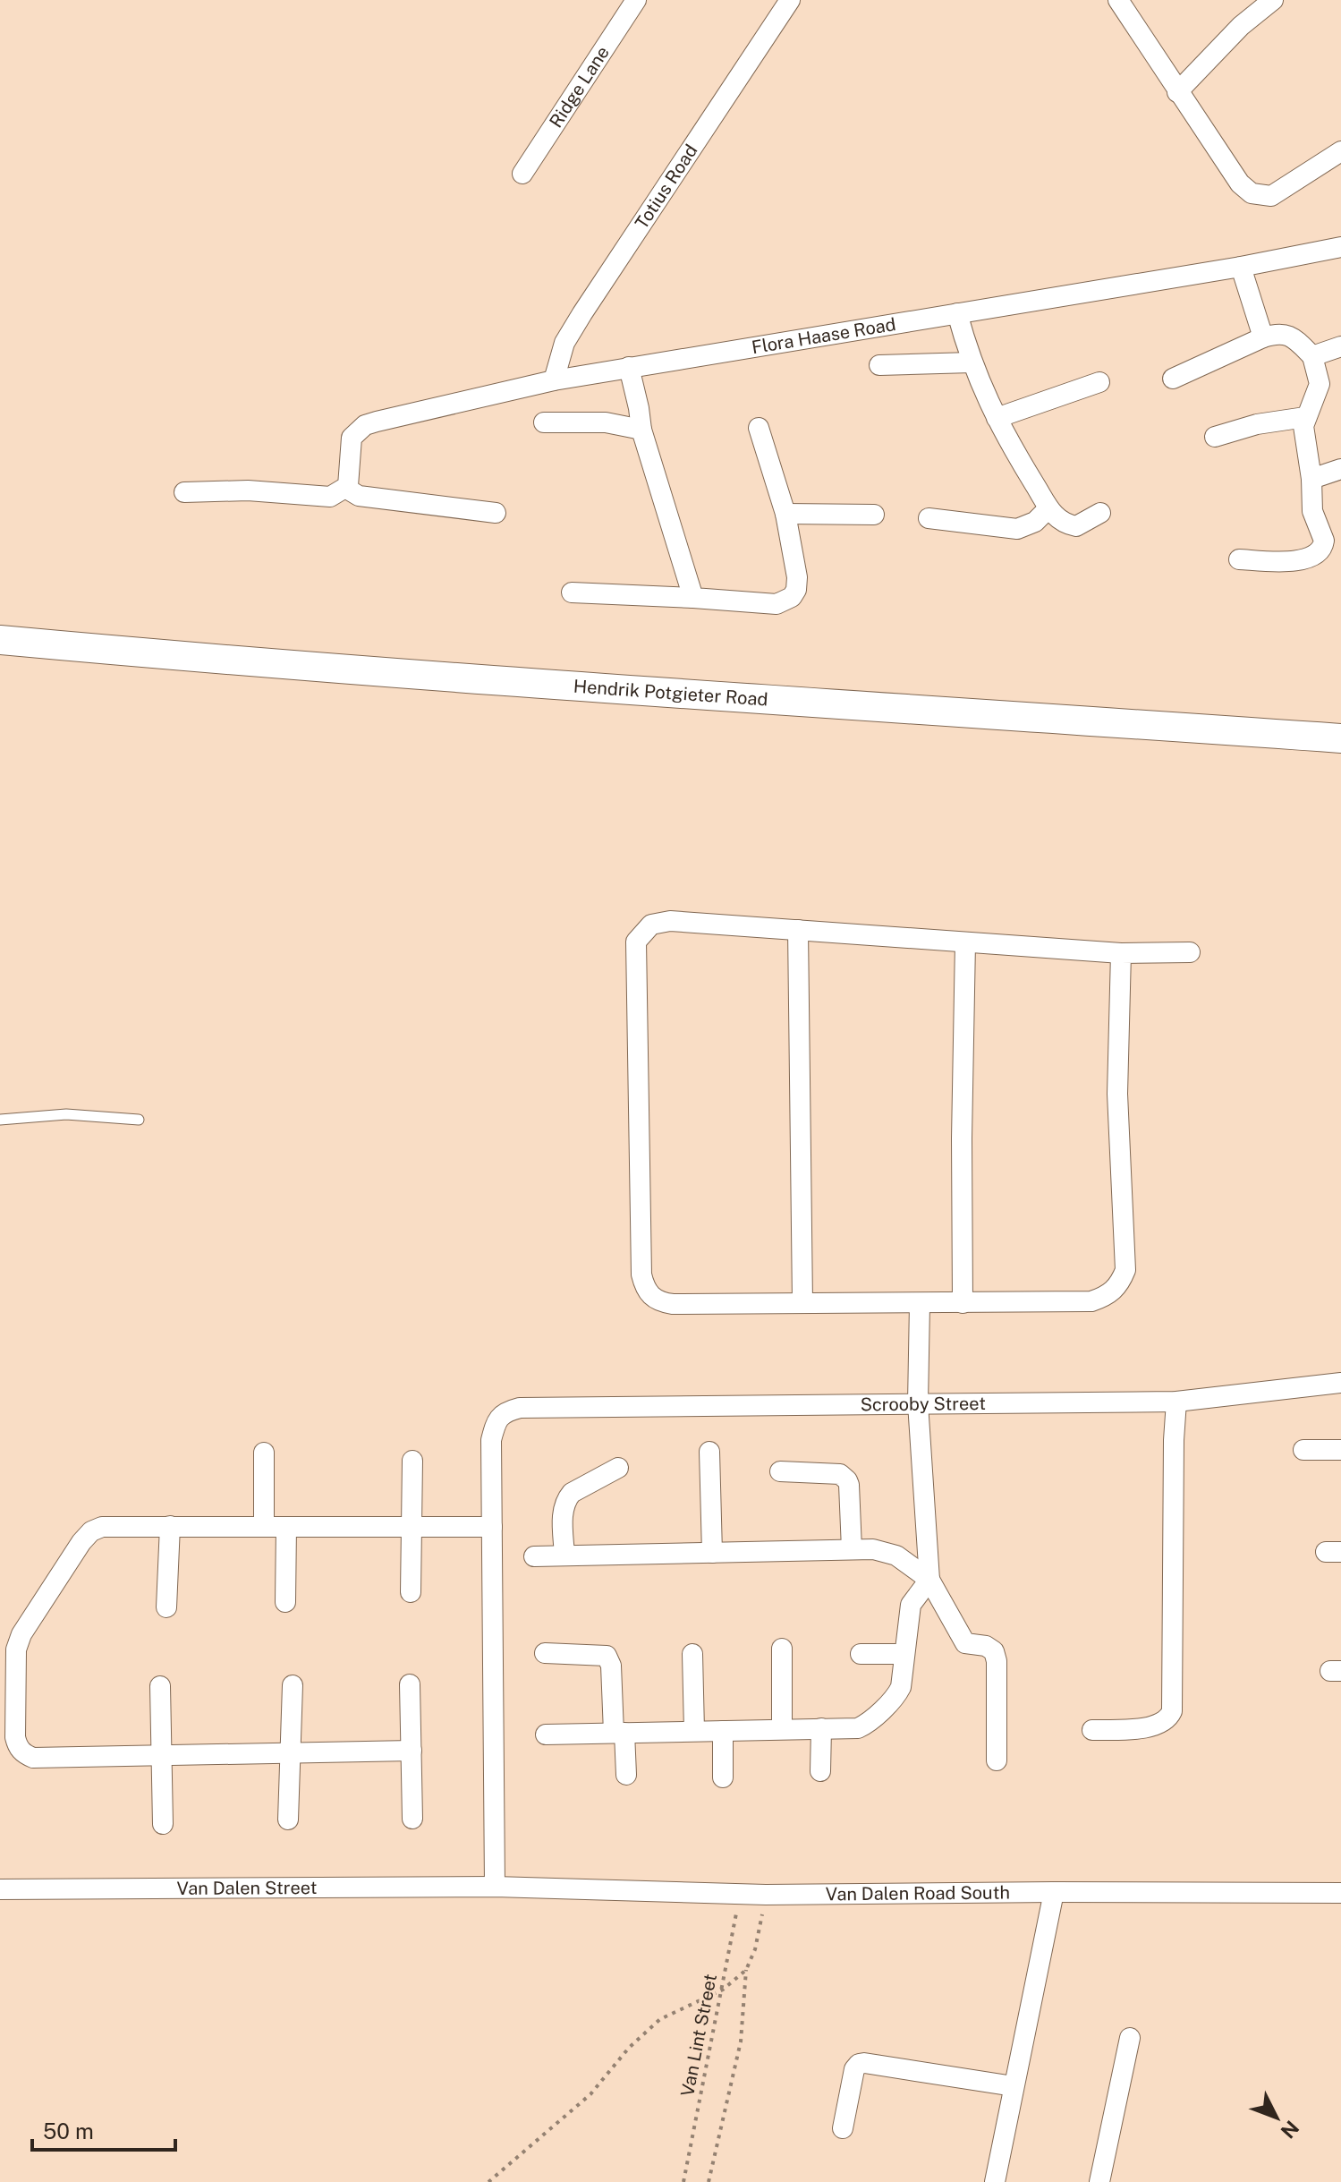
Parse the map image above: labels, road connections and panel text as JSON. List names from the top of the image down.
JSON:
{
  "streets": {
    "main road": ["Hendrik Potgieter Road"],
    "street": [
      "Ridge Lane",
      "Totius Road",
      "Flora Haase Road",
      "Scrooby Street",
      "Van Dalen Street",
      "Van Dalen Road South"
    ],
    "path": ["Van Lint Street"]
  },
  "crossings": [
    ["Totius Road", "Flora Haase Road"],
    ["Van Dalen Street", "Van Dalen Road South"],
    ["Van Dalen Road South", "Van Lint Street"]
  ],
  "scale_bar": "50 m",
  "north": "bottom right"
}
